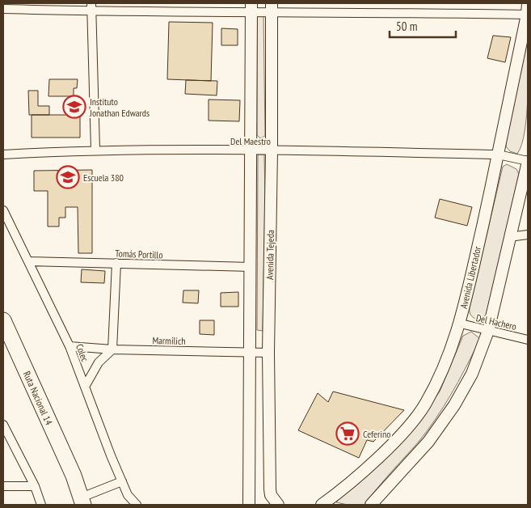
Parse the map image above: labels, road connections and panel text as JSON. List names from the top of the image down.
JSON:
{
  "streets": {
    "highway": ["Ruta Nacional 14"],
    "main road": ["Avenida Tejeda", "Avenida Libertador"],
    "street": [
      "Del Maestro",
      "Tomás Portillo",
      "Del Hachero",
      "Marmilich",
      "Colec"
    ]
  },
  "crossings": [
    ["Del Maestro", "Avenida Tejeda"],
    ["Del Maestro", "Avenida Libertador"],
    ["Tomás Portillo", "Avenida Tejeda"],
    ["Tomás Portillo", "Colec"],
    ["Avenida Tejeda", "Marmilich"],
    ["Avenida Libertador", "Del Hachero"],
    ["Marmilich", "Colec"]
  ],
  "places": {
    "school or university": ["Instituto Jonathan Edwards", "Escuela 380"],
    "supermarket": ["Ceferino"]
  },
  "scale_bar": "50 m"
}
